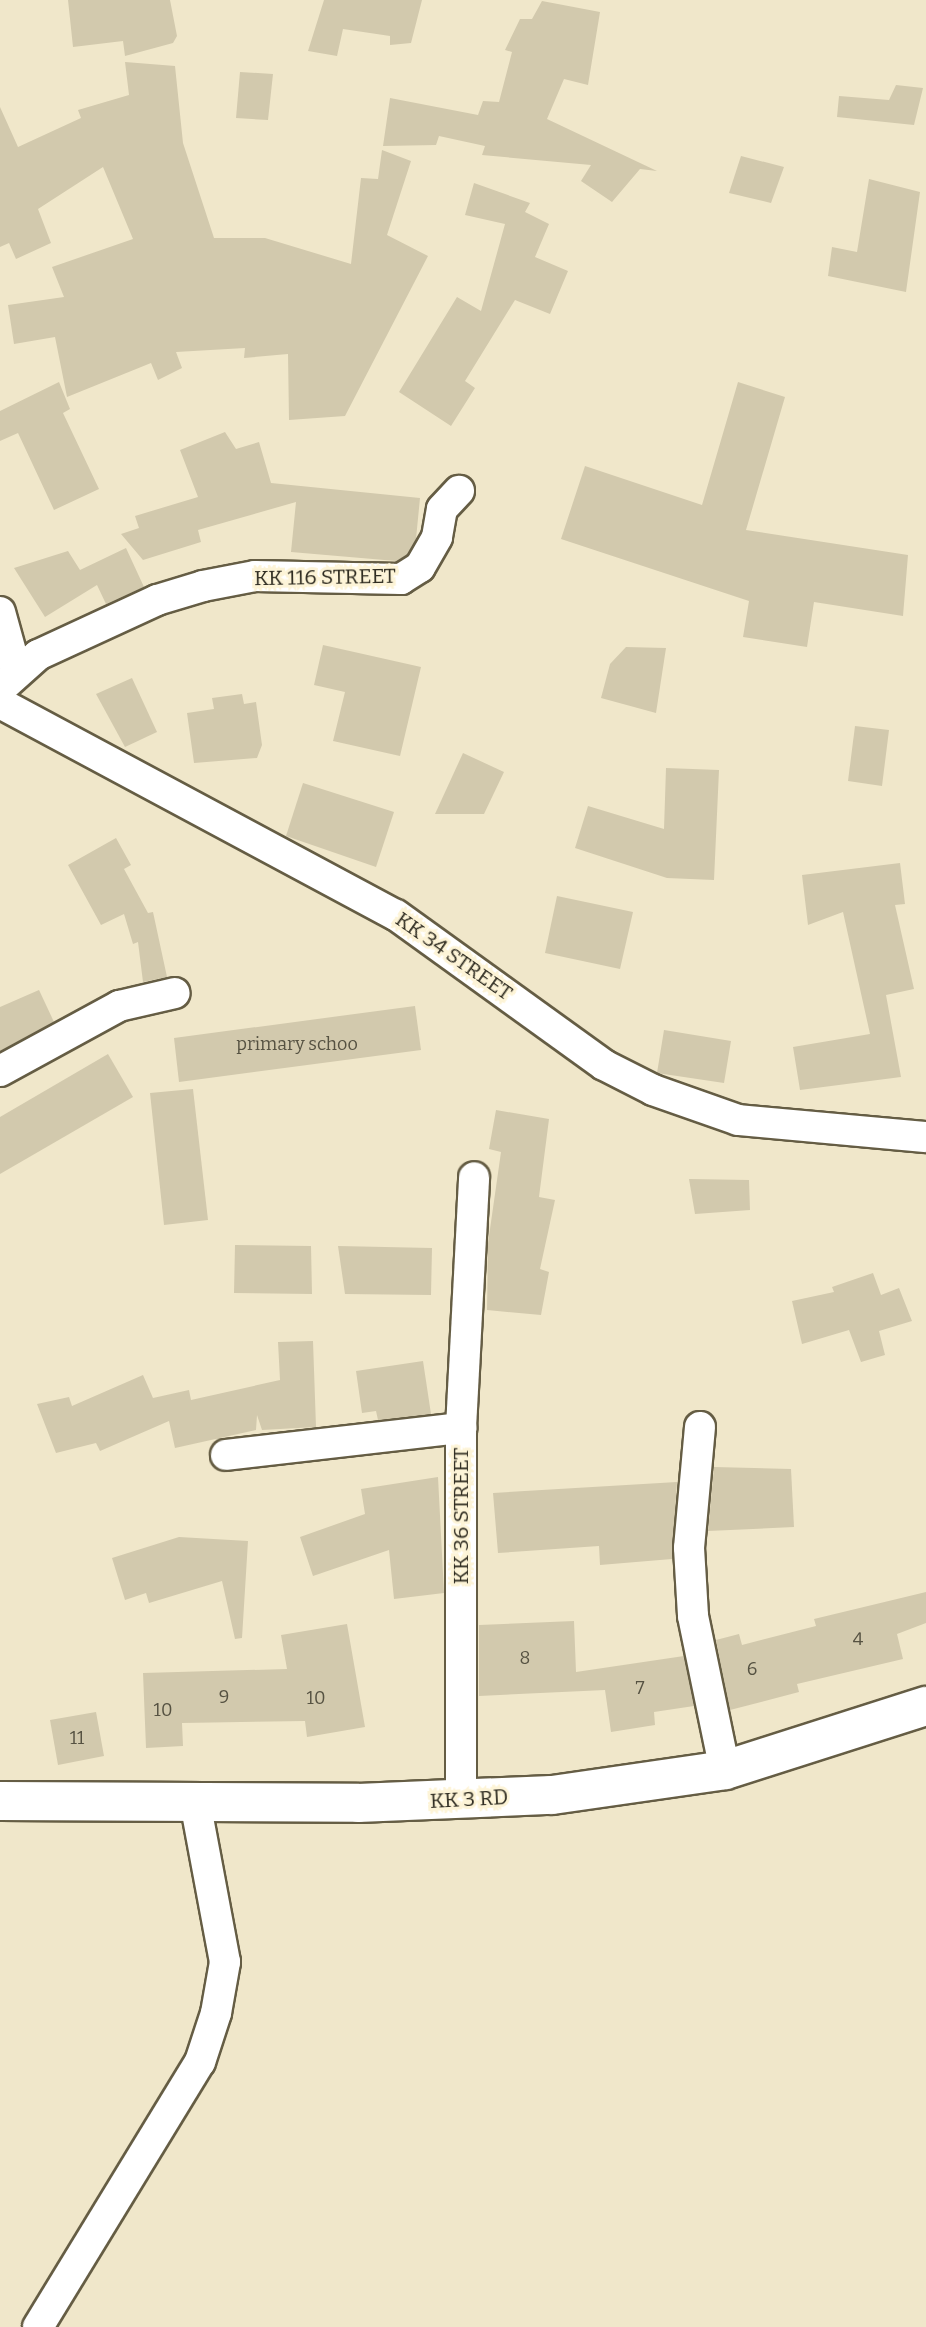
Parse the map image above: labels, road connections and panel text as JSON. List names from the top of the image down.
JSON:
{
  "streets": {
    "highway": ["KK 3 RD"],
    "street": ["KK 116 STREET", "KK 34 STREET", "KK 36 STREET"]
  },
  "crossings": [
    ["KK 36 STREET", "KK 3 RD"]
  ],
  "house_numbers": [
    "primary schoo",
    "4",
    "8",
    "6",
    "7",
    "9",
    "10",
    "10",
    "11"
  ]
}
